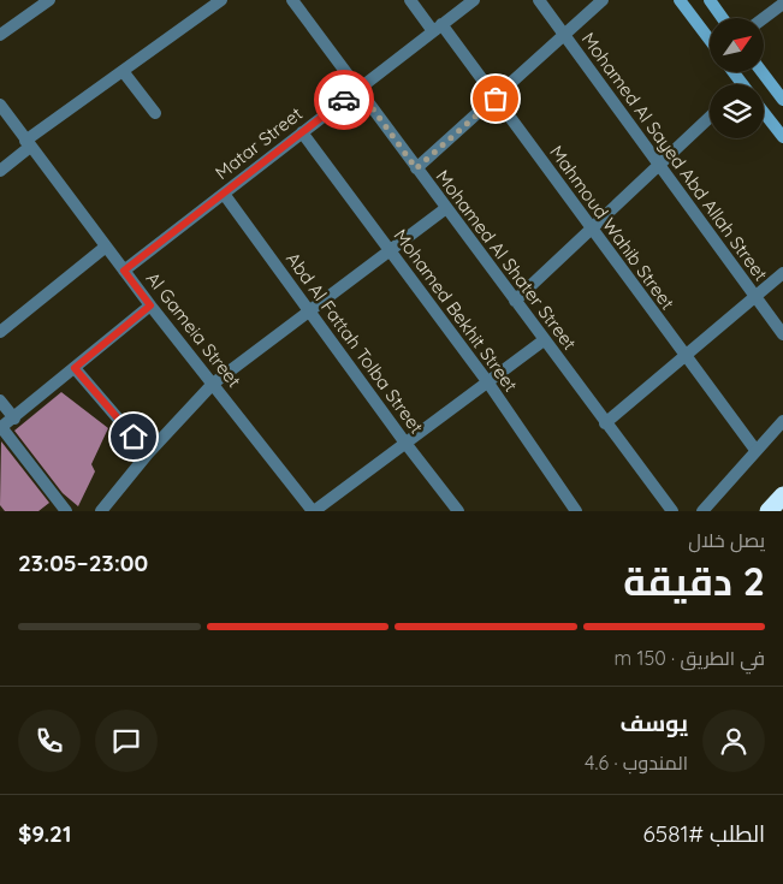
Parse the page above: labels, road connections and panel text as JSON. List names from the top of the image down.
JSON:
{
  "streets": {
    "street": [
      "Matar Street",
      "Mohamed Al Sayed Abd Allah Street",
      "Mahmoud Wahib Street",
      "Mohamed Al Shater Street",
      "Mohamed Bekhit Street",
      "Al Gameia Street",
      "Abd Al Fattah Tolba Street"
    ]
  },
  "crossings": [
    ["Matar Street", "Mahmoud Wahib Street"],
    ["Matar Street", "Mohamed Al Shater Street"],
    ["Matar Street", "Mohamed Bekhit Street"],
    ["Matar Street", "Al Gameia Street"],
    ["Matar Street", "Abd Al Fattah Tolba Street"]
  ],
  "north": "top right",
  "page": {
    "heading": ["2 دقيقة", "يصل خلال", "23:00–23:05"],
    "panel": [
      "يوسف",
      "المندوب · 4.6",
      "الطلب #6581",
      "$9.21"
    ],
    "bar": "في الطريق · 150 m"
  }
}
